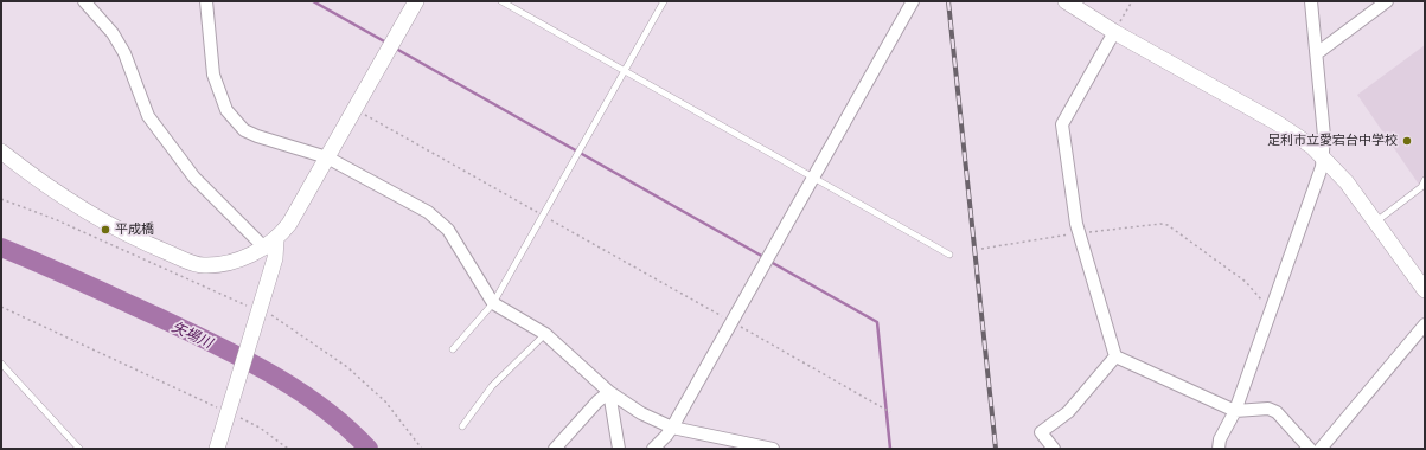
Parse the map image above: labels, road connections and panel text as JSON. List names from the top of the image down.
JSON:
{
  "water": ["矢場川"],
  "places": ["足利市立愛宕台中学校", "平成橋"]
}
